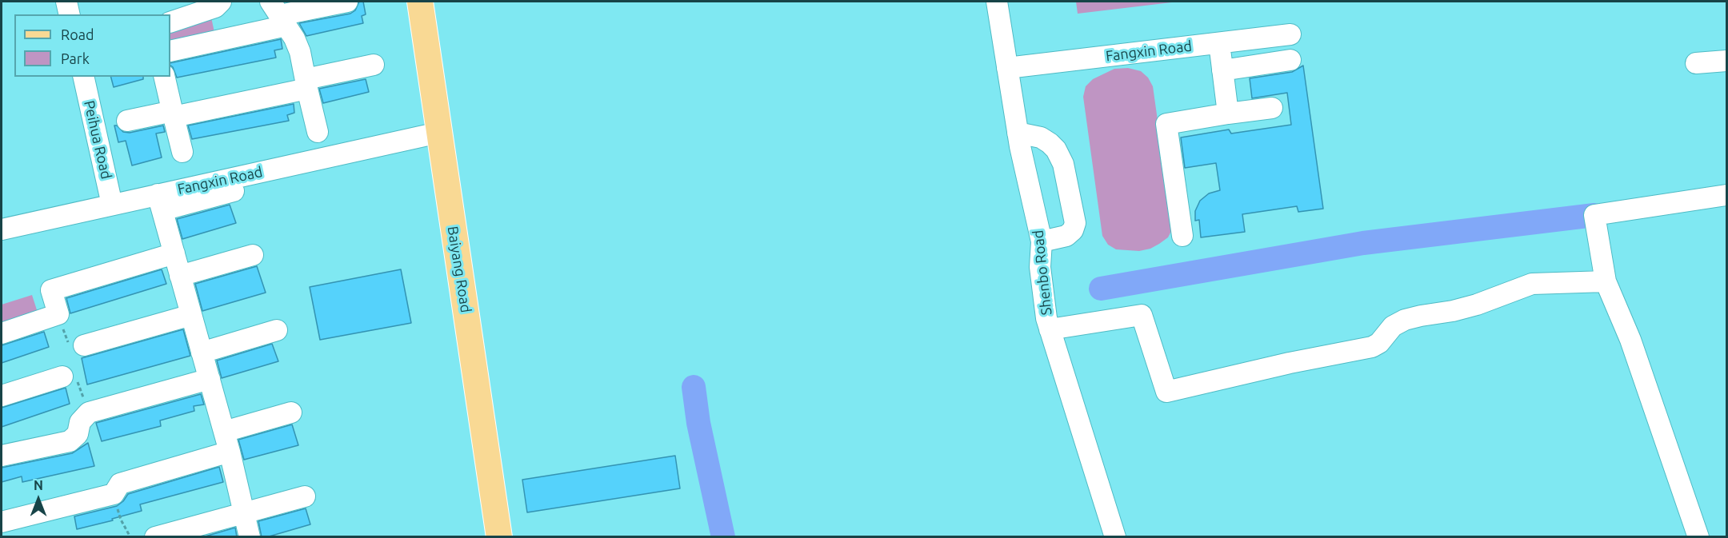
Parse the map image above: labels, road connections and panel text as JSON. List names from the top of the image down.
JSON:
{
  "streets": {
    "main road": ["Baiyang Road"],
    "street": ["Fangxin Road", "Peihua Road", "Shenbo Road"]
  },
  "crossings": [
    ["Fangxin Road", "Peihua Road"],
    ["Fangxin Road", "Baiyang Road"],
    ["Fangxin Road", "Shenbo Road"]
  ],
  "legend": ["Road", "Park"],
  "north": "top"
}
